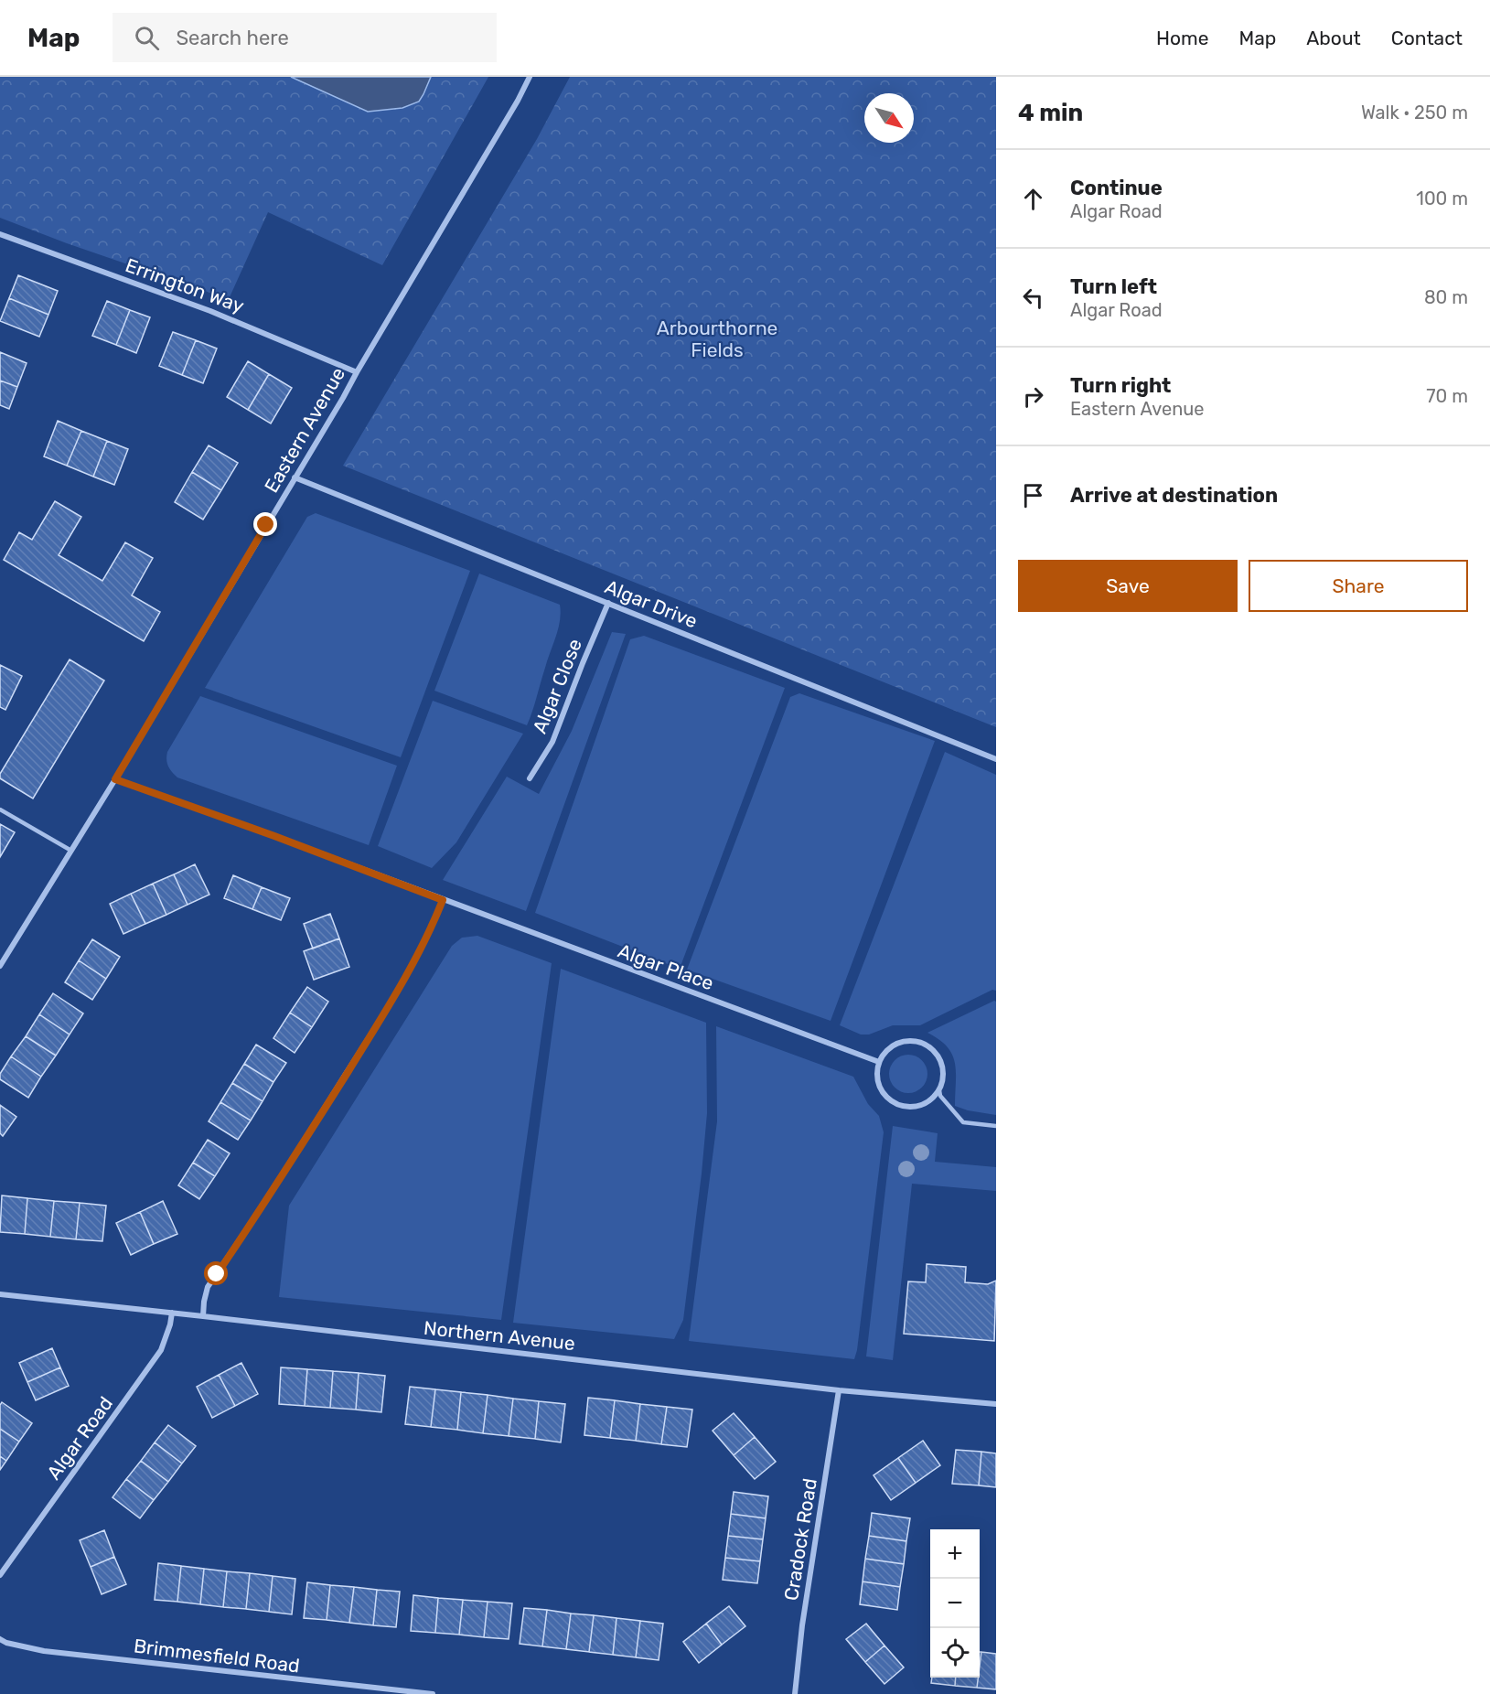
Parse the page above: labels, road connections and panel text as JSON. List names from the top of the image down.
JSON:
{
  "streets": {
    "street": [
      "Errington Way",
      "Eastern Avenue",
      "Algar Drive",
      "Algar Close",
      "Algar Place",
      "Northern Avenue",
      "Algar Road",
      "Cradock Road",
      "Brimmesfield Road"
    ]
  },
  "crossings": [
    ["Errington Way", "Eastern Avenue"],
    ["Eastern Avenue", "Algar Drive"],
    ["Algar Drive", "Algar Close"],
    ["Northern Avenue", "Algar Road"],
    ["Northern Avenue", "Cradock Road"]
  ],
  "parks": ["Arbourthorne Fields"],
  "north": "bottom right",
  "page": {
    "header": "Map",
    "search": "Search here",
    "nav": [
      "Home",
      "Map",
      "About",
      "Contact"
    ],
    "heading": ["4 min", "Walk · 250 m"],
    "list": [
      ["Continue", "Algar Road", "100 m"],
      ["Turn left", "Algar Road", "80 m"],
      ["Turn right", "Eastern Avenue", "70 m"],
      "Arrive at destination"
    ],
    "buttons": ["Save", "Share"],
    "map_buttons": ["+", "−"]
  }
}
